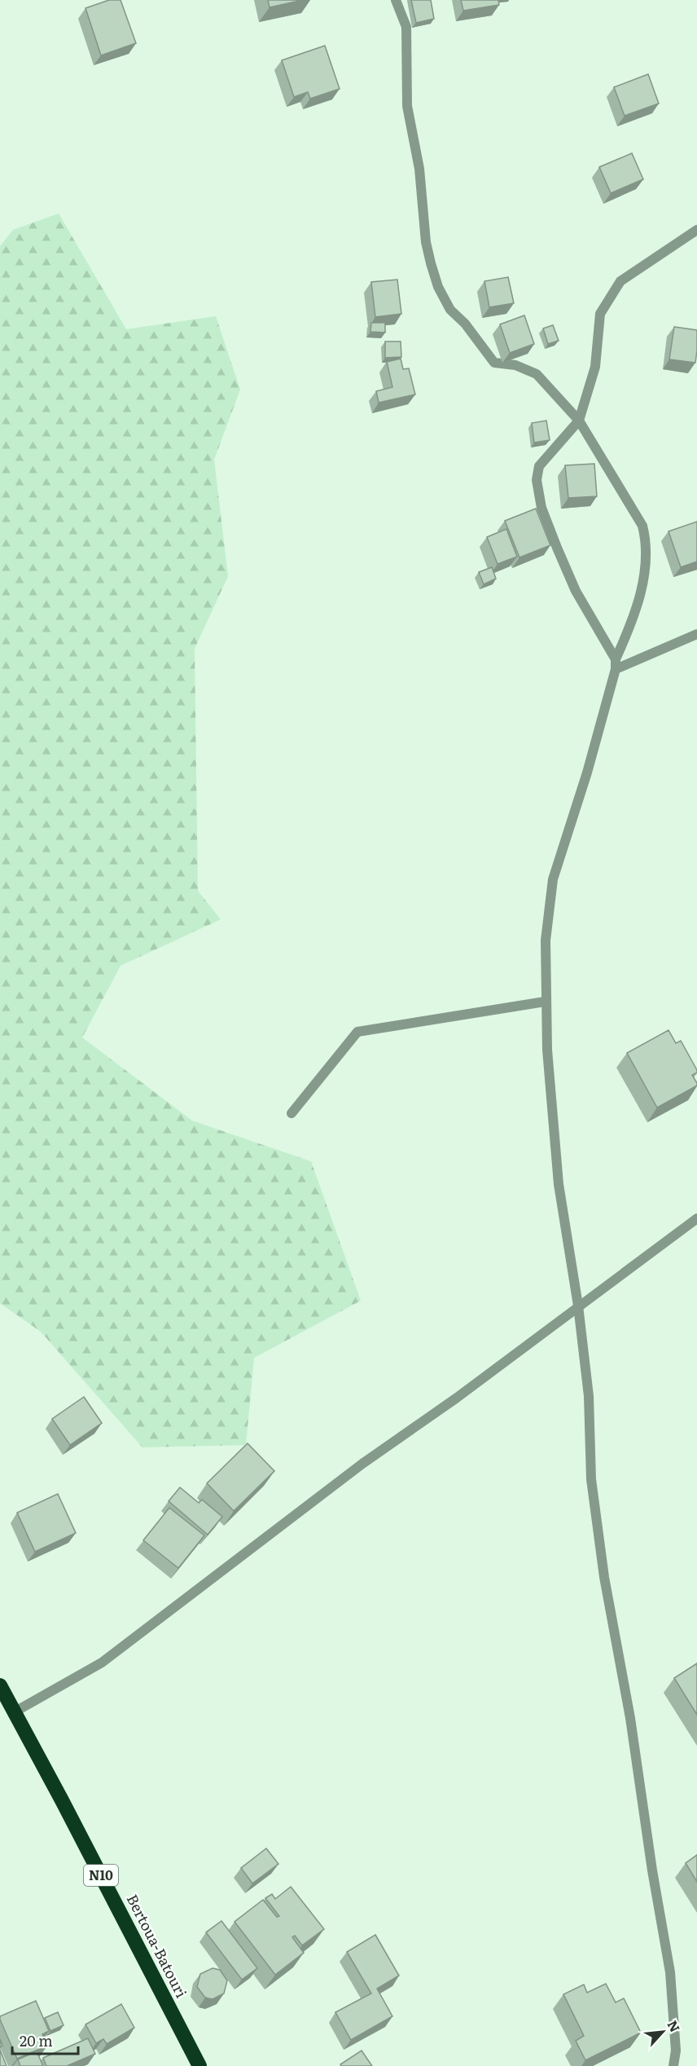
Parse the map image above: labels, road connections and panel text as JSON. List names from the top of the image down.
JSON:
{
  "streets": {
    "highway": ["N10", "Bertoua-Batouri"]
  },
  "scale_bar": "20 m",
  "north": "top right"
}
